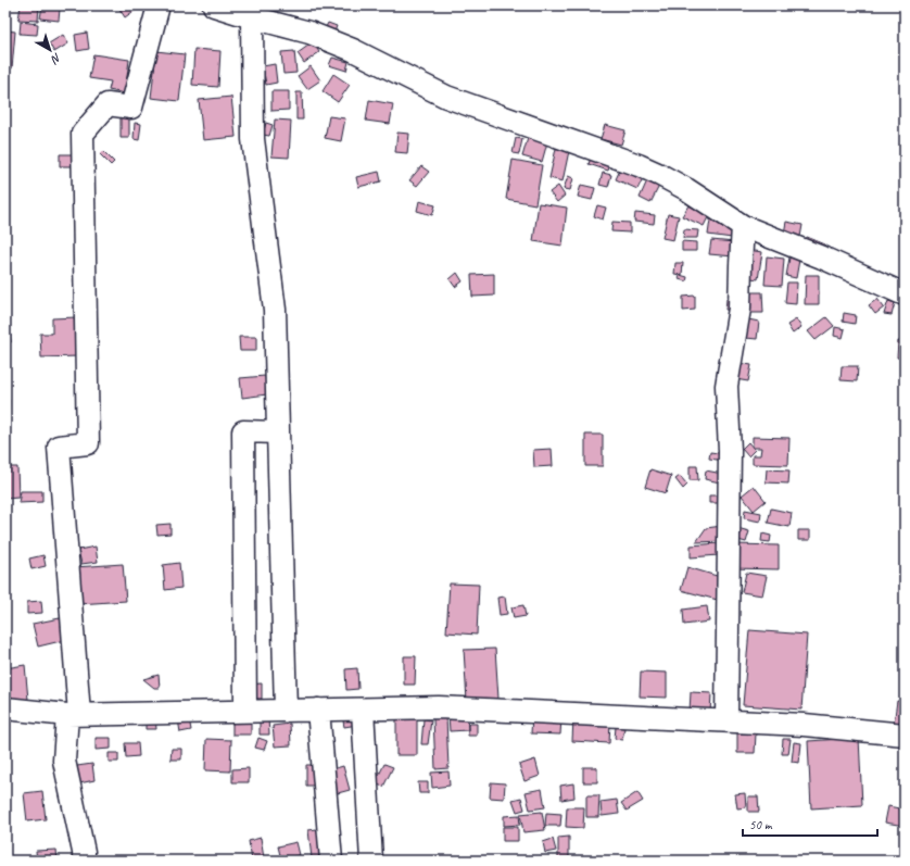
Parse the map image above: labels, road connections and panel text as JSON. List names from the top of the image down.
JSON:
{
  "scale_bar": "50 m",
  "north": "bottom right"
}
